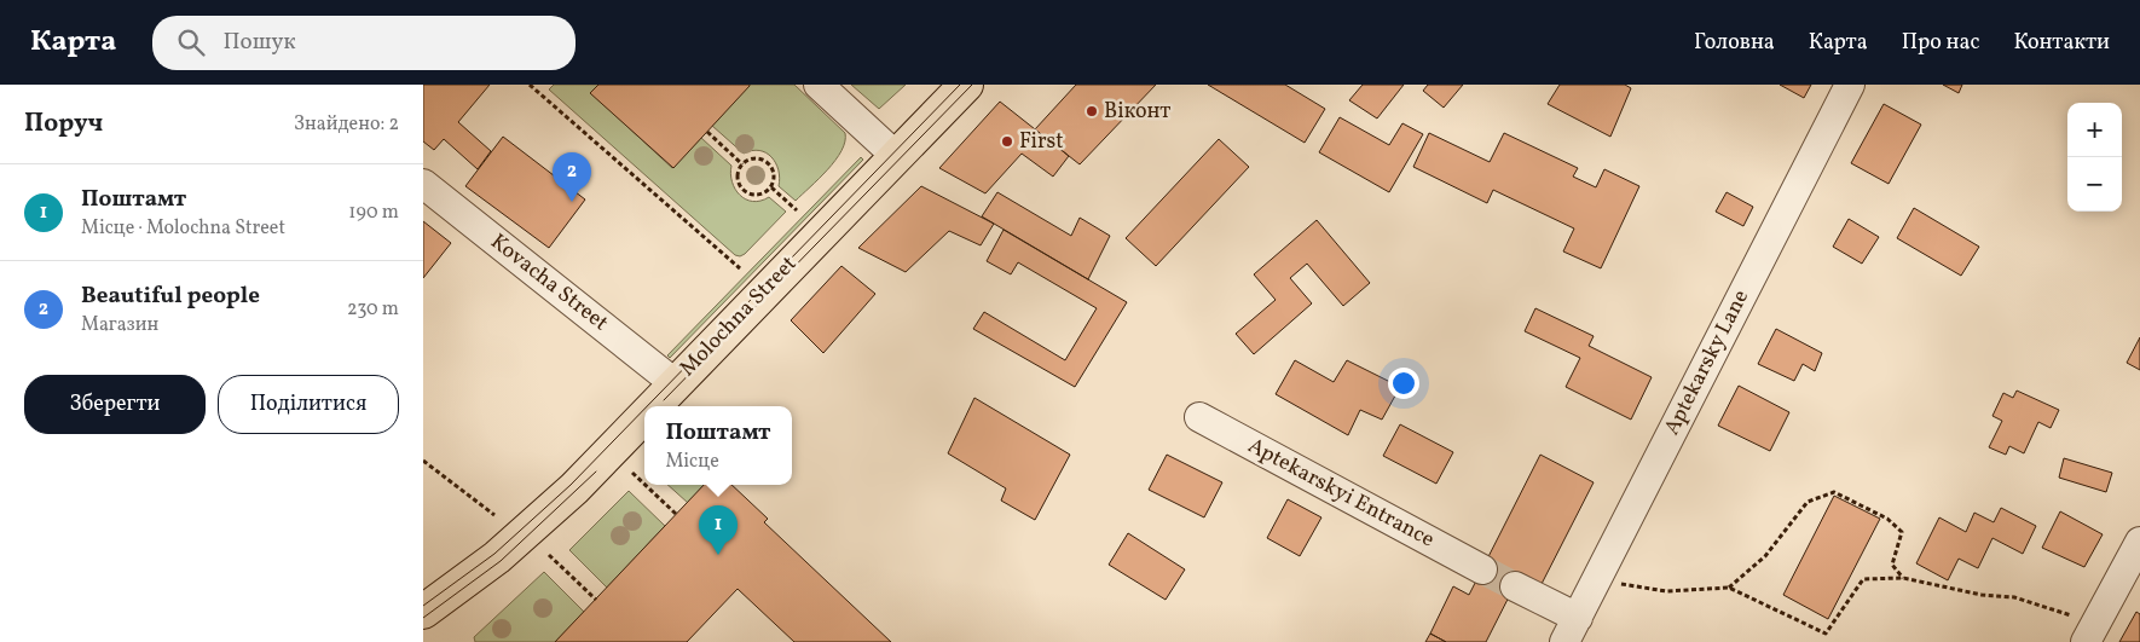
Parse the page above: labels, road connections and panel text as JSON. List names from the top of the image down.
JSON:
{
  "streets": {
    "main road": ["Molochna Street"],
    "street": ["Kovacha Street", "Aptekarsky Lane", "Aptekarskyi Entrance"]
  },
  "crossings": [
    ["Kovacha Street", "Molochna Street"]
  ],
  "places": ["Віконт", "First"],
  "page": {
    "header": "Карта",
    "search": "Пошук",
    "nav": [
      "Головна",
      "Карта",
      "Про нас",
      "Контакти"
    ],
    "heading": ["Поруч", "Знайдено: 2"],
    "map_buttons": ["+", "−"],
    "pins": ["2", "1"],
    "list": [
      {
        "mark": "1",
        "name": "Поштамт",
        "note": "Місце · Molochna Street",
        "value": "190 m"
      },
      {
        "mark": "2",
        "name": "Beautiful people",
        "note": "Магазин",
        "value": "230 m"
      }
    ],
    "buttons": ["Зберегти", "Поділитися"],
    "popup": ["Поштамт", "Місце"]
  }
}
